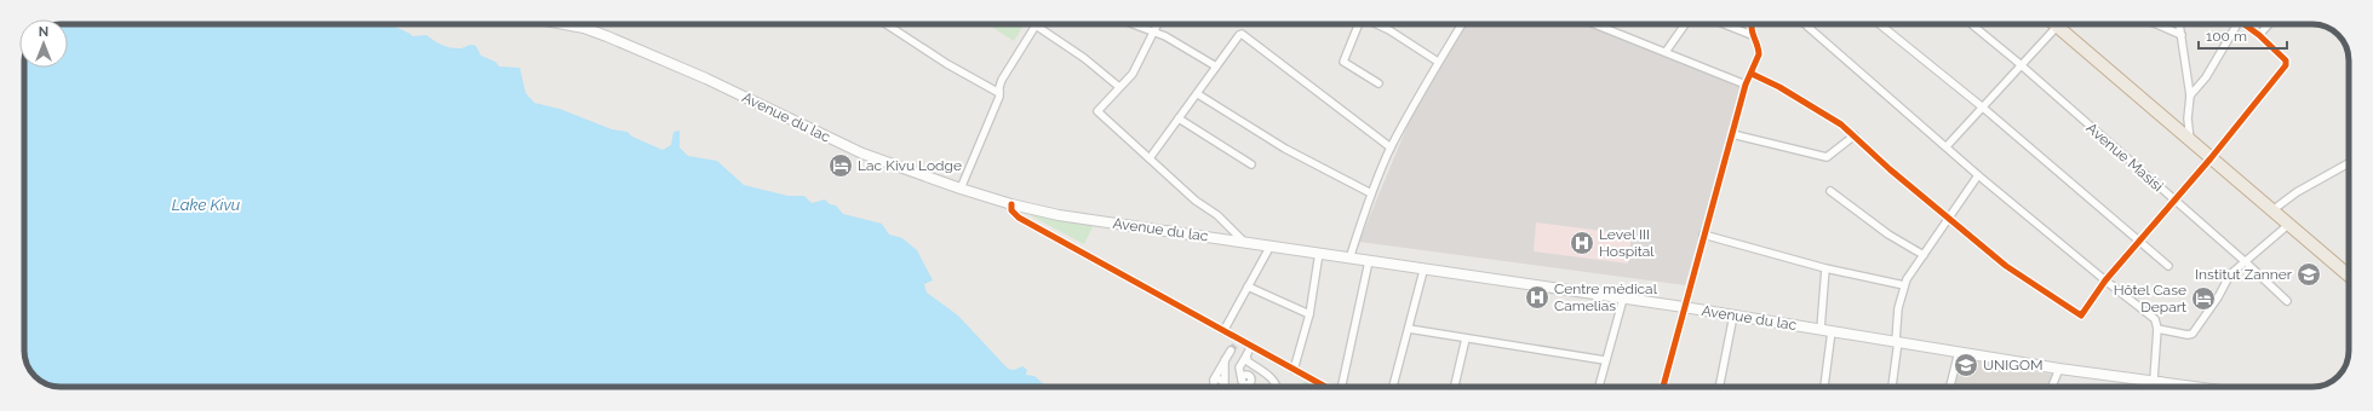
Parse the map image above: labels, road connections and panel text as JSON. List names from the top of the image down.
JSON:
{
  "streets": {
    "main road": ["Avenue du lac"],
    "street": ["Avenue Masisi"]
  },
  "water": ["Lake Kivu"],
  "places": {
    "hotel": ["Lac Kivu Lodge", "Hôtel Case Depart"],
    "hospital": ["Level III Hospital", "Centre médical Camelias"],
    "school or university": ["Institut Zanner", "UNIGOM"]
  },
  "scale_bar": "100 m",
  "north": "top"
}
